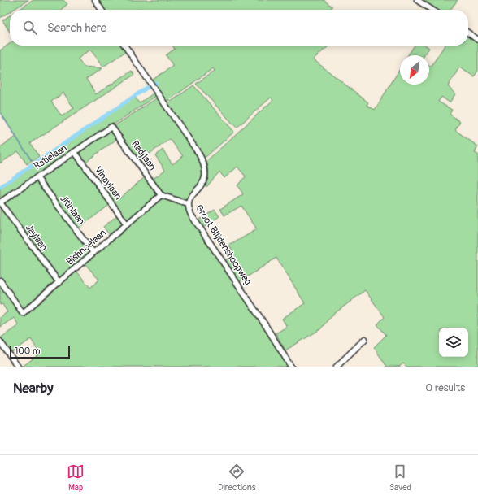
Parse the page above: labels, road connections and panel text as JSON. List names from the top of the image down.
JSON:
{
  "streets": {
    "street": [
      "Radjlaan",
      "Ratielaan",
      "Vinaylaan",
      "Jitinlaan",
      "Jaylaan",
      "Groot Blijdenshoopweg",
      "Bishnoelaan"
    ]
  },
  "crossings": [
    ["Radjlaan", "Ratielaan"],
    ["Radjlaan", "Bishnoelaan"],
    ["Ratielaan", "Vinaylaan"],
    ["Ratielaan", "Jitinlaan"],
    ["Ratielaan", "Jaylaan"],
    ["Vinaylaan", "Bishnoelaan"],
    ["Jitinlaan", "Bishnoelaan"],
    ["Jaylaan", "Bishnoelaan"]
  ],
  "scale_bar": "100 m",
  "north": "bottom left",
  "page": {
    "search": "Search here",
    "scale": "100 m",
    "heading": ["Nearby", "0 results"],
    "nav": ["Map", "Directions", "Saved"]
  }
}
